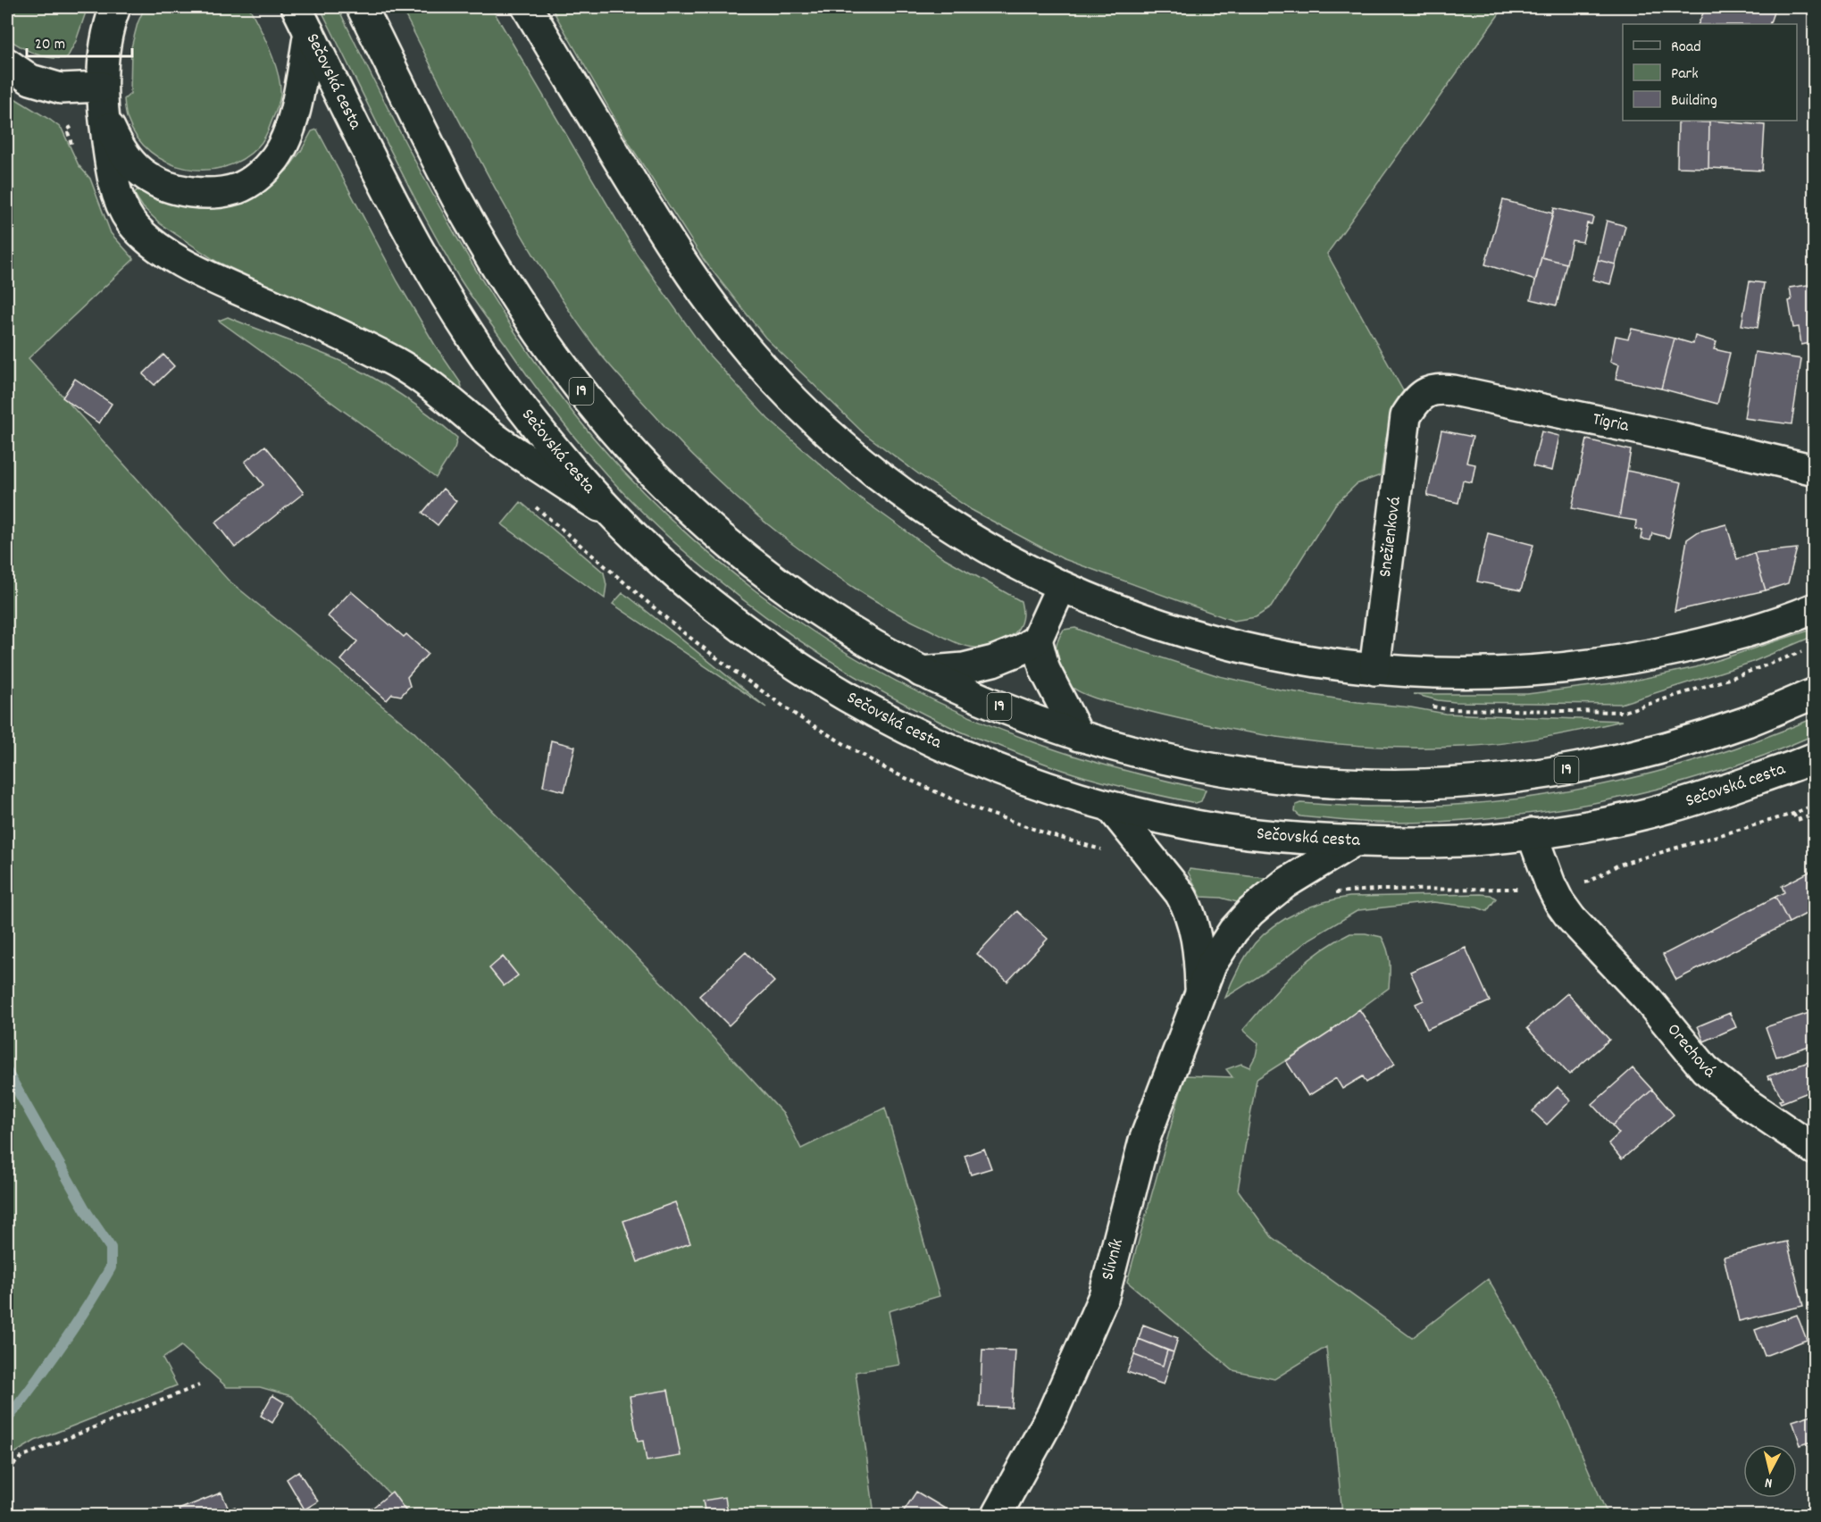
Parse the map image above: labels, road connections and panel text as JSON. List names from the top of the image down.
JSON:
{
  "streets": {
    "street": [
      "Sečovská cesta",
      "19",
      "Tigria",
      "Snežienková",
      "Orechová",
      "Slivník"
    ]
  },
  "crossings": [
    ["Sečovská cesta", "Orechová"],
    ["Sečovská cesta", "Slivník"],
    ["Tigria", "Snežienková"]
  ],
  "legend": ["Road", "Park", "Building"],
  "scale_bar": "20 m",
  "north": "bottom"
}
